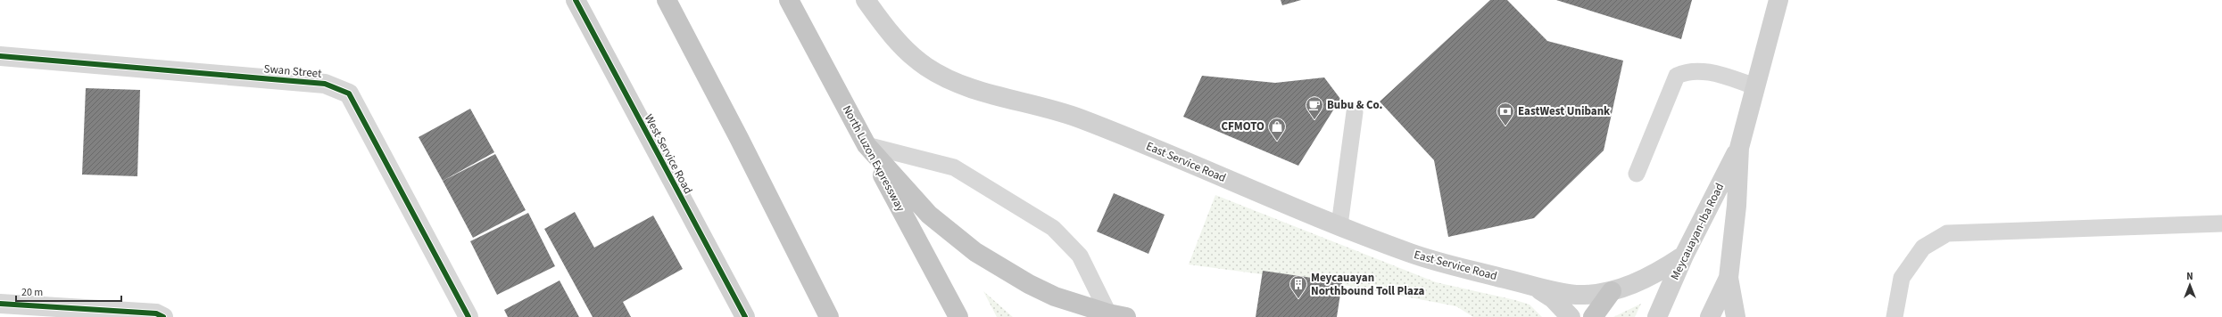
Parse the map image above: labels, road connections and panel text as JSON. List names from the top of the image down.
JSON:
{
  "streets": {
    "highway": ["North Luzon Expressway"],
    "main road": ["West Service Road", "East Service Road", "Meycauayan-Iba Road"],
    "street": ["Swan Street"]
  },
  "crossings": [
    ["East Service Road", "Meycauayan-Iba Road"]
  ],
  "places": {
    "cafe": ["Bubu & Co."],
    "bank": ["EastWest Unibank"],
    "shop": ["CFMOTO"],
    "building": ["Meycauayan Northbound Toll Plaza"]
  },
  "scale_bar": "20 m",
  "north": "top"
}
